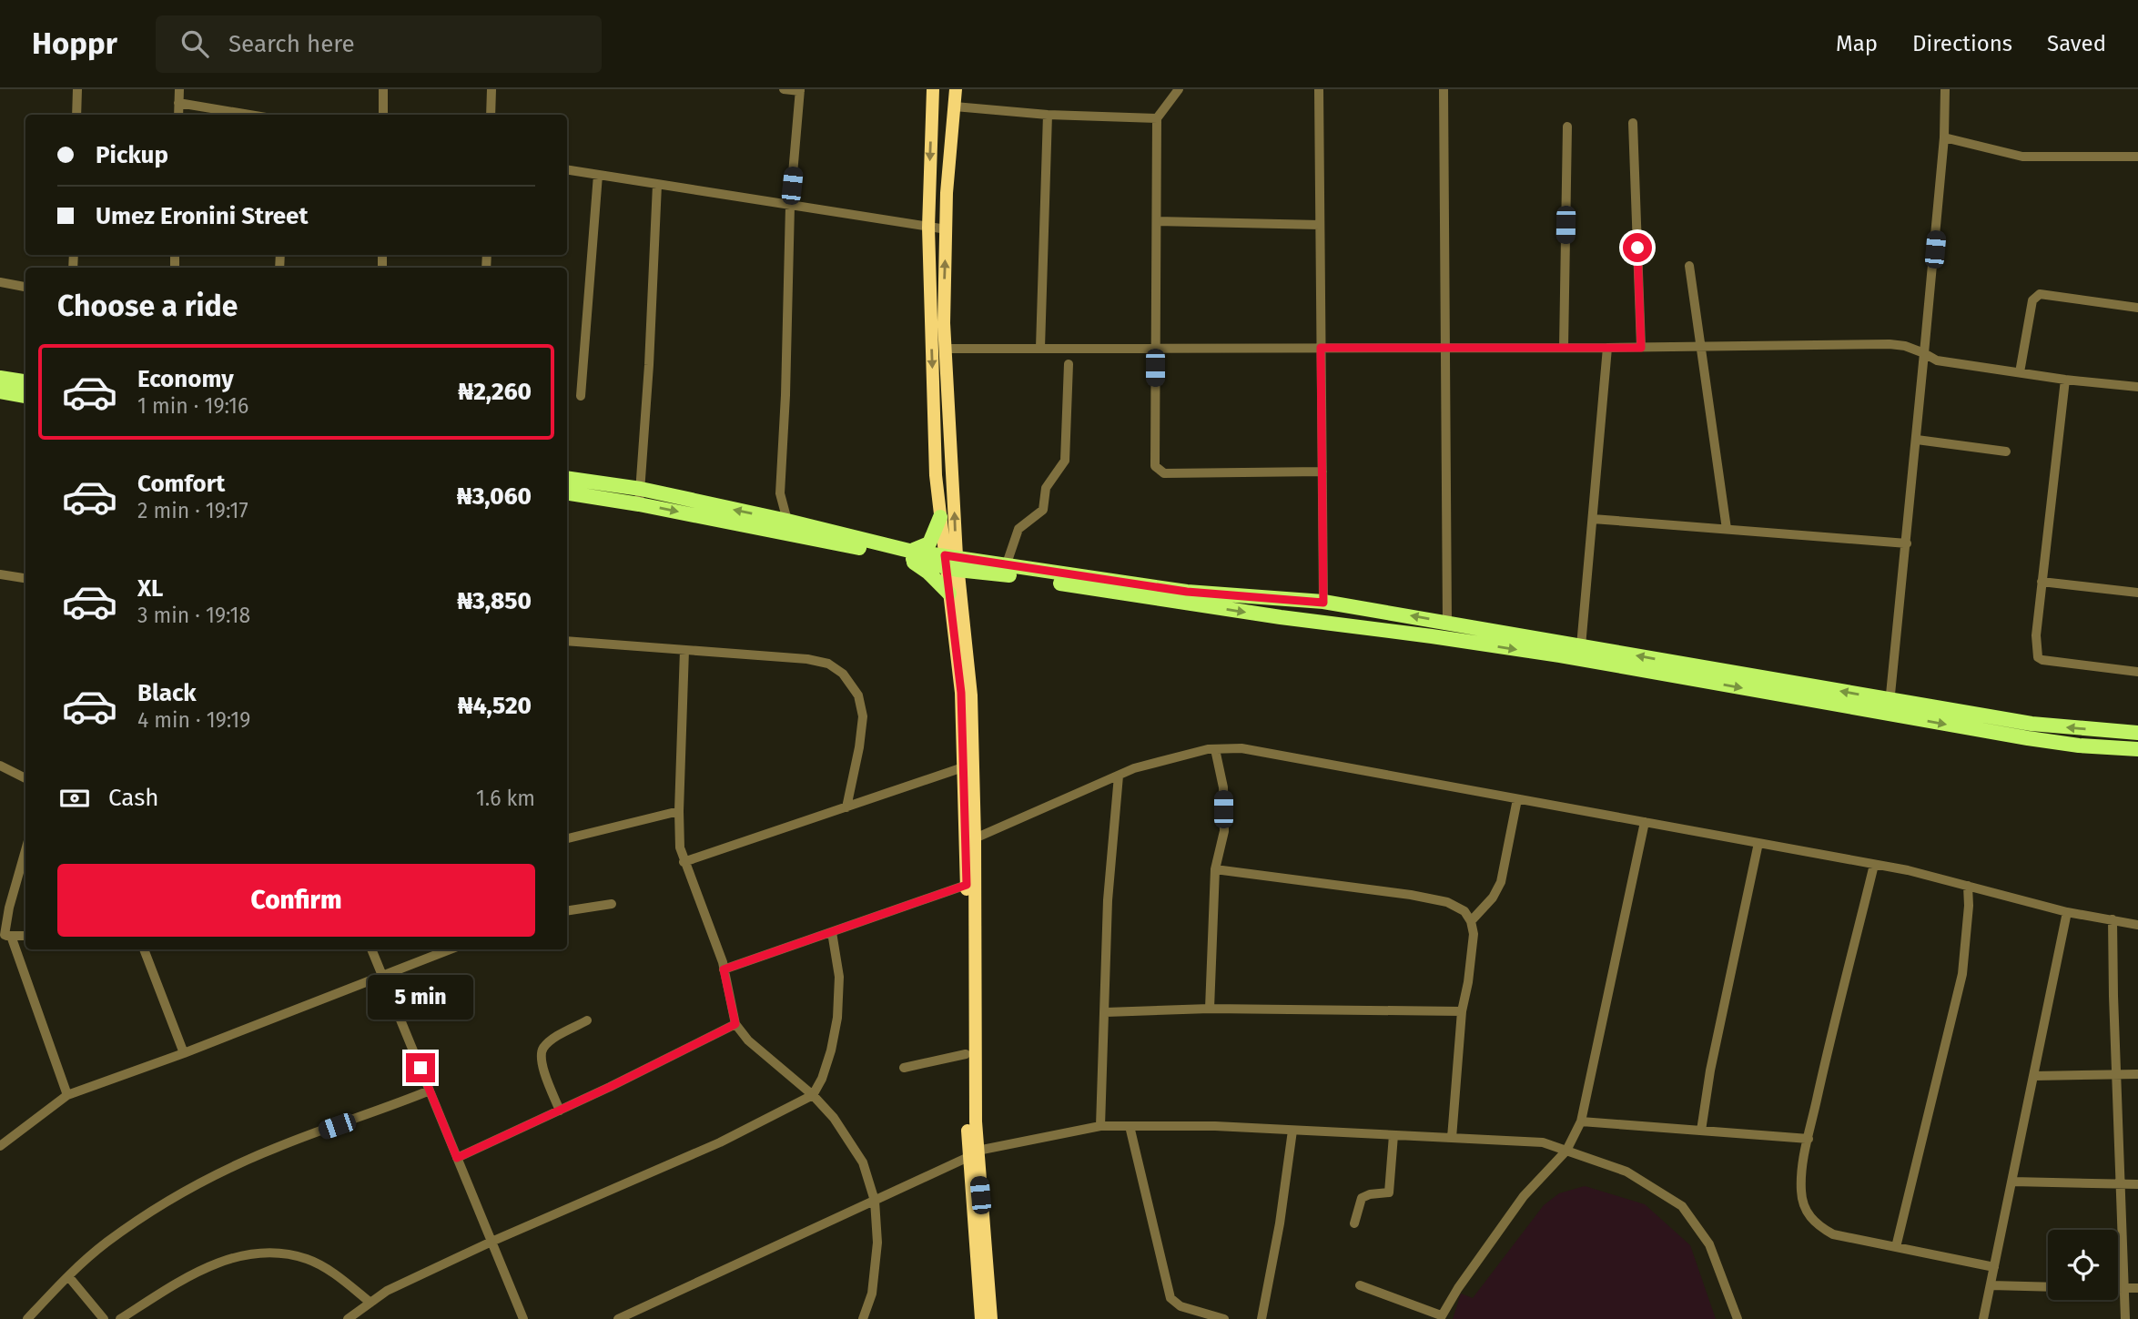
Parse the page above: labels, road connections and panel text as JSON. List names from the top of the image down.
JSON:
{
  "page": {
    "header": "Hoppr",
    "search": "Search here",
    "nav": ["Map", "Directions", "Saved"],
    "banner": ["Pickup", "Umez Eronini Street"],
    "heading": "Choose a ride",
    "list": [
      {
        "name": "Economy",
        "note": "1 min · 19:16",
        "value": "₦2,260"
      },
      {
        "name": "Comfort",
        "note": "2 min · 19:17",
        "value": "₦3,060"
      },
      {
        "name": "XL",
        "note": "3 min · 19:18",
        "value": "₦3,850"
      },
      {
        "name": "Black",
        "note": "4 min · 19:19",
        "value": "₦4,520"
      }
    ],
    "pay": ["Cash", "1.6 km"],
    "buttons": "Confirm",
    "bubble": "5 min"
  }
}
